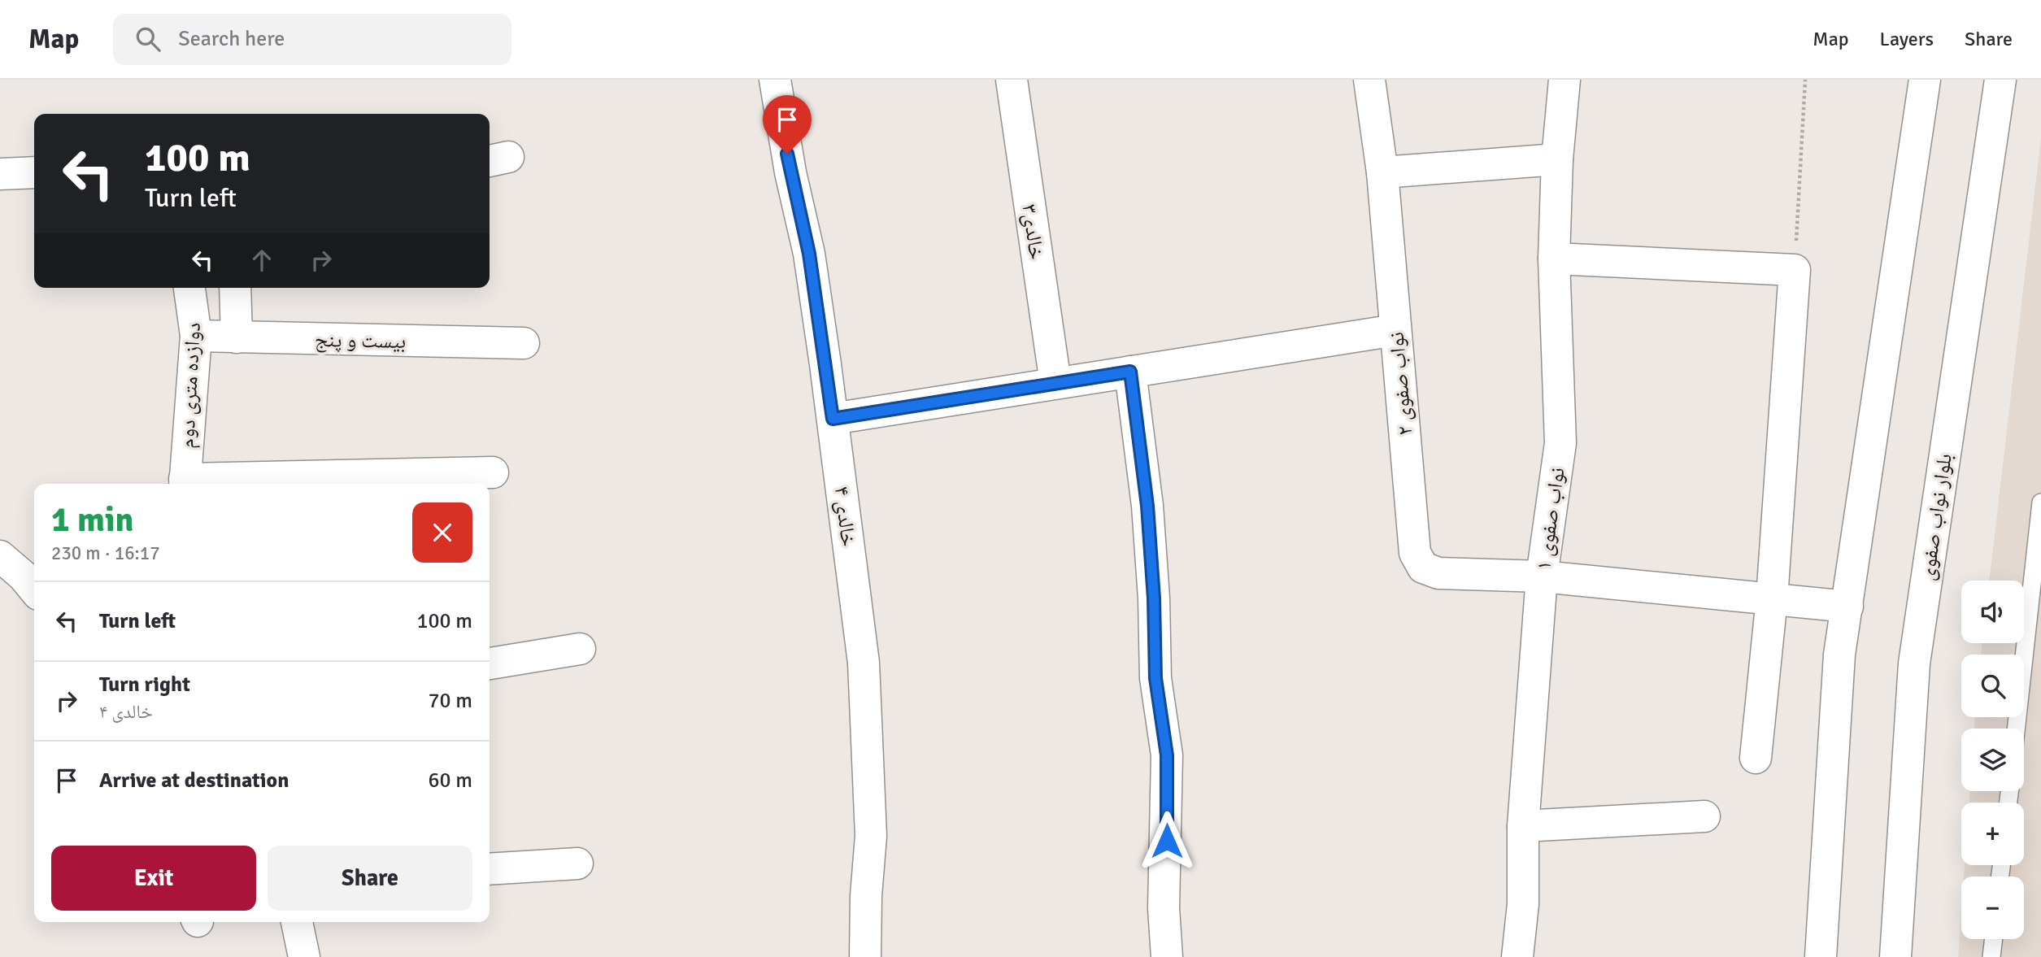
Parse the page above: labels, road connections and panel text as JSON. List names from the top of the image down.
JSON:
{
  "streets": {
    "street": [
      "خالدی۳",
      "بیست و پنج",
      "نواب صفوی ۲",
      "دوازده متری دوم",
      "خالدی ۴",
      "بلوار نواب صفوی",
      "نواب صفوی ۱"
    ]
  },
  "crossings": [
    ["بیست و پنج", "دوازده متری دوم"],
    ["نواب صفوی ۲", "نواب صفوی ۱"]
  ],
  "page": {
    "header": "Map",
    "search": "Search here",
    "nav": ["Map", "Layers", "Share"],
    "turn": ["100 m", "Turn left"],
    "heading": ["1 min", "230 m · 16:17"],
    "map_buttons": ["+", "−"],
    "list": [
      {
        "name": "Turn left",
        "value": "100 m"
      },
      {
        "name": "Turn right",
        "note": "خالدی ۴",
        "value": "70 m"
      },
      {
        "name": "Arrive at destination",
        "value": "60 m"
      }
    ],
    "buttons": ["Exit", "Share"]
  }
}
